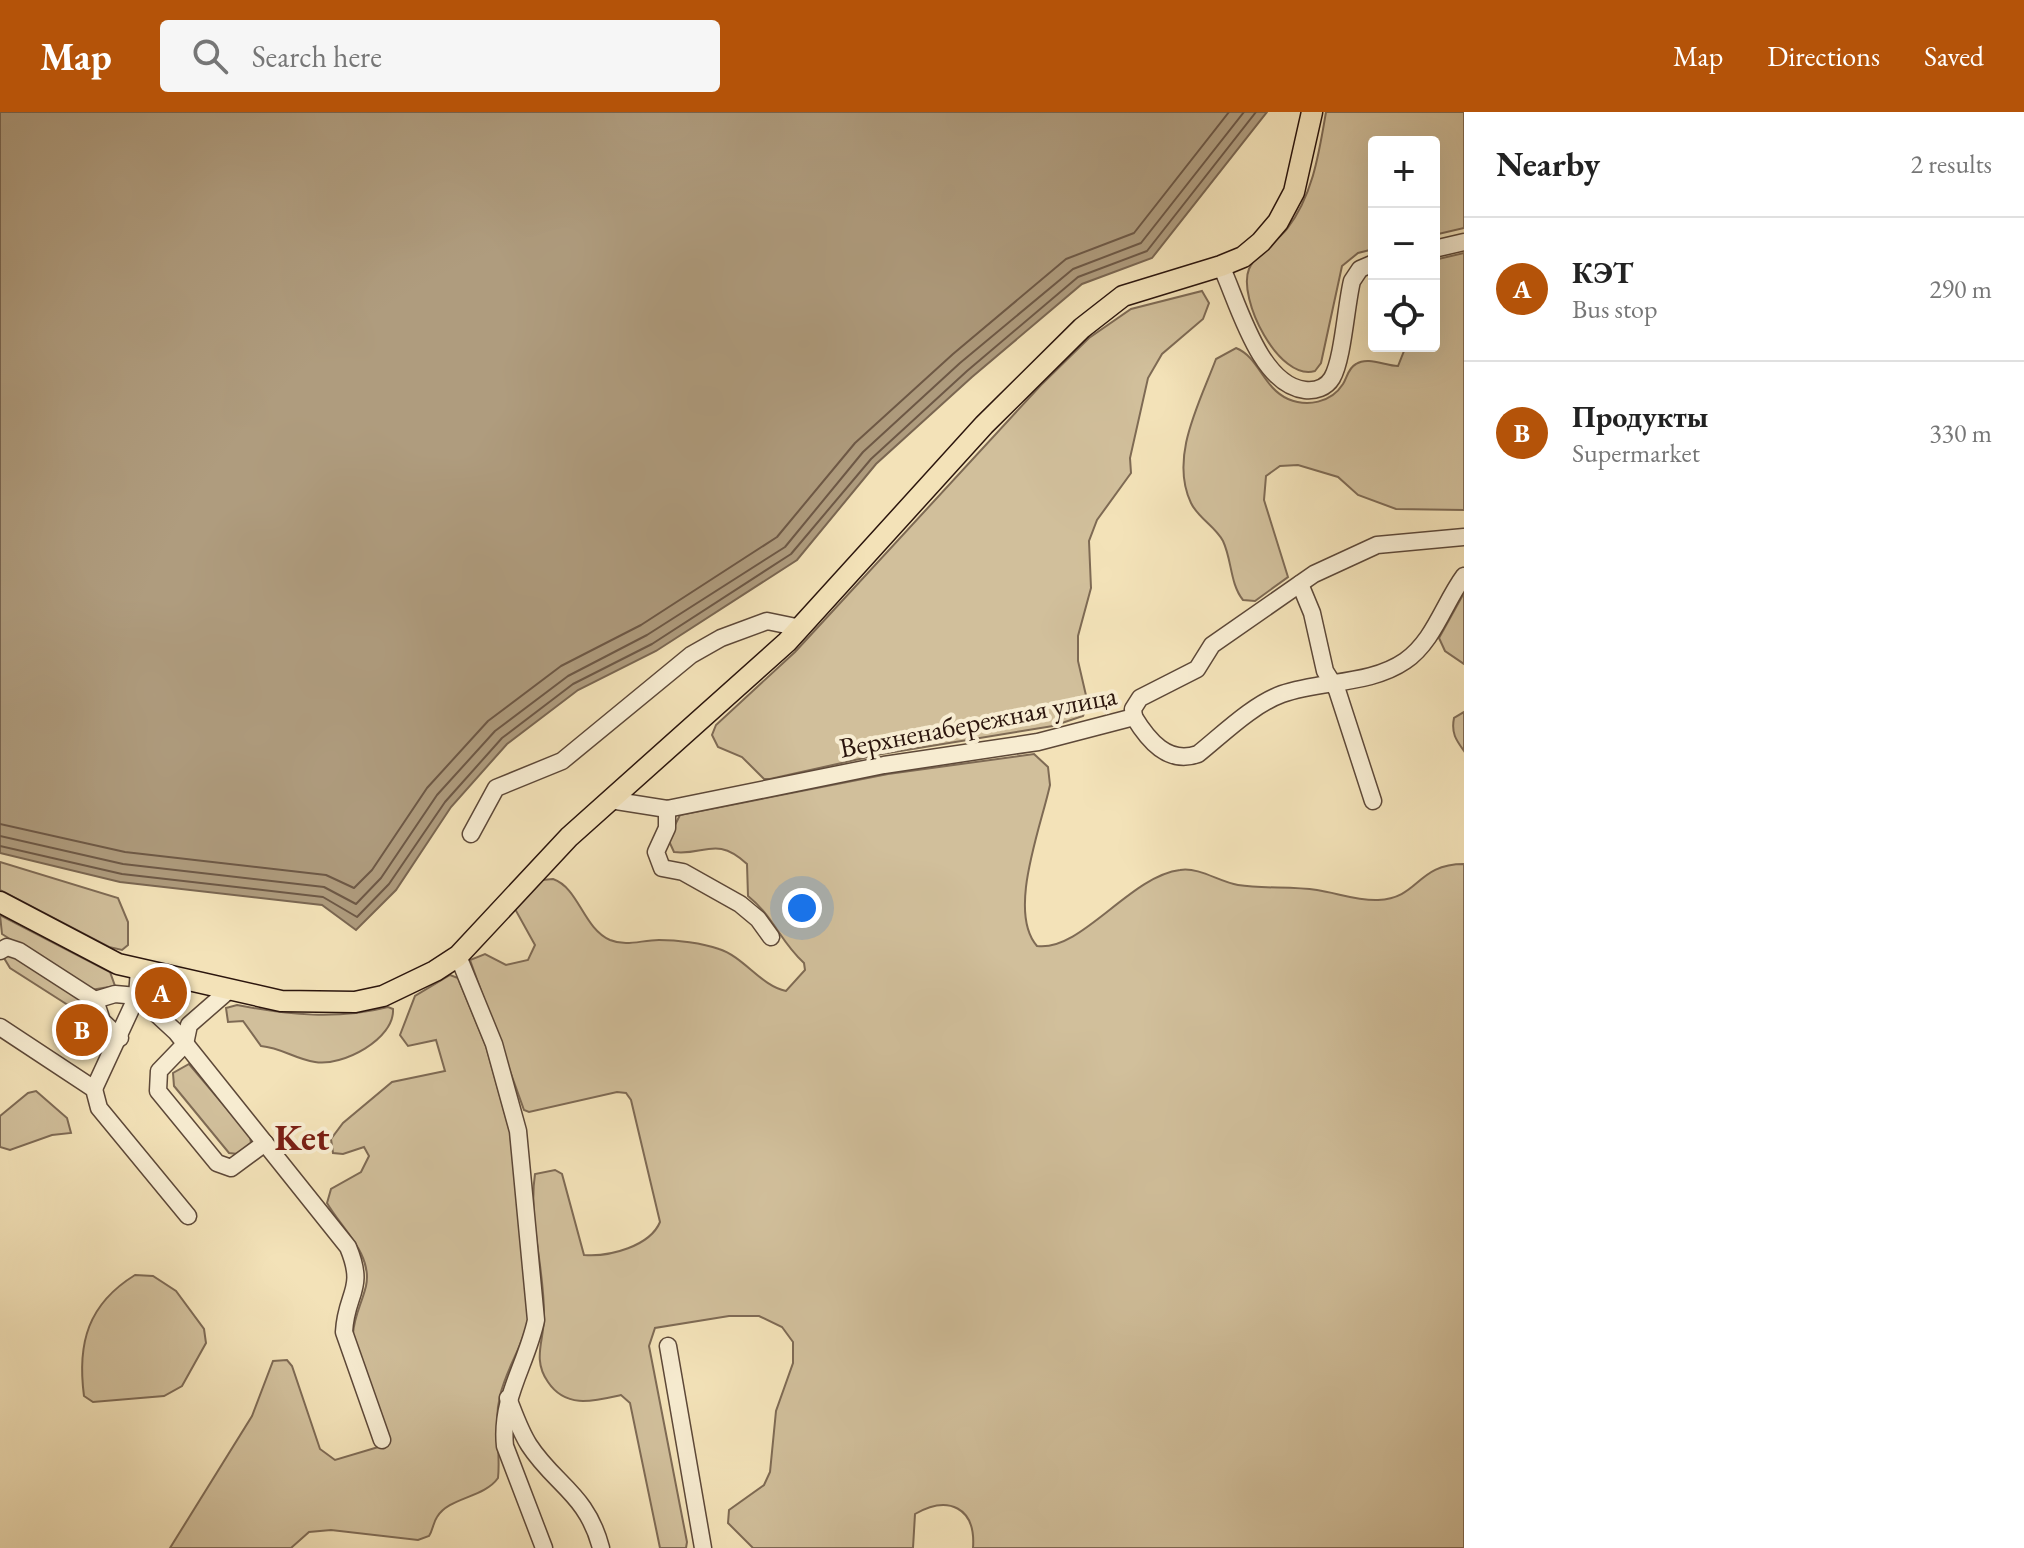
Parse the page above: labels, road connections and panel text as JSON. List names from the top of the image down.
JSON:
{
  "streets": {
    "street": ["Верхненабережная улица"]
  },
  "districts": ["Ket"],
  "page": {
    "header": "Map",
    "search": "Search here",
    "nav": ["Map", "Directions", "Saved"],
    "heading": ["Nearby", "2 results"],
    "map_buttons": ["+", "−"],
    "list": [
      {
        "mark": "A",
        "name": "КЭТ",
        "note": "Bus stop",
        "value": "290 m"
      },
      {
        "mark": "B",
        "name": "Продукты",
        "note": "Supermarket",
        "value": "330 m"
      }
    ],
    "pins": ["A", "B"]
  }
}
